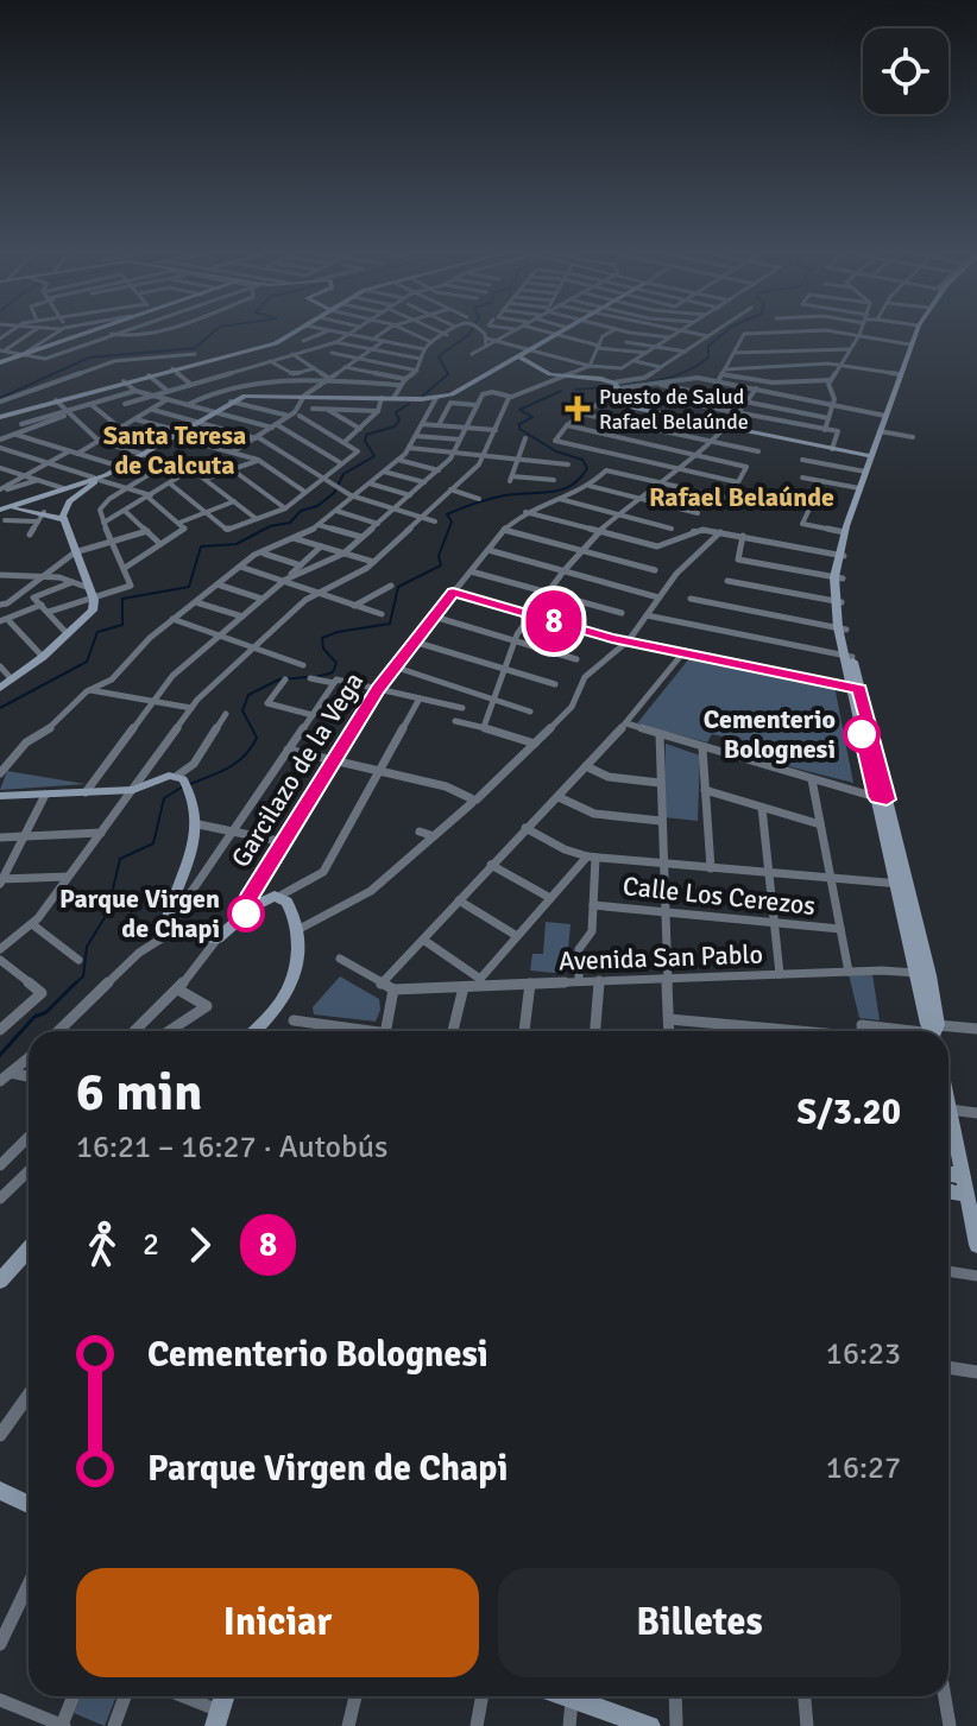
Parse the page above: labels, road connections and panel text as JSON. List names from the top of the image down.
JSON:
{
  "streets": {
    "street": ["Garcilazo de la Vega", "Calle Los Cerezos", "Avenida San Pablo"]
  },
  "districts": ["Santa Teresa de Calcuta", "Rafael Belaúnde"],
  "places": {
    "health": ["Puesto de Salud Rafael Belaúnde"],
    "other": ["Cementerio Bolognesi", "Parque Virgen de Chapi"]
  },
  "lines": ["bus line 8"],
  "page": {
    "on_map": "8",
    "heading": ["6 min", "16:21 – 16:27 · Autobús", "S/3.20"],
    "legs": ["2", "8"],
    "list": [
      {
        "name": "Cementerio Bolognesi",
        "value": "16:23"
      },
      {
        "name": "Parque Virgen de Chapi",
        "value": "16:27"
      }
    ],
    "buttons": ["Iniciar", "Billetes"]
  }
}
